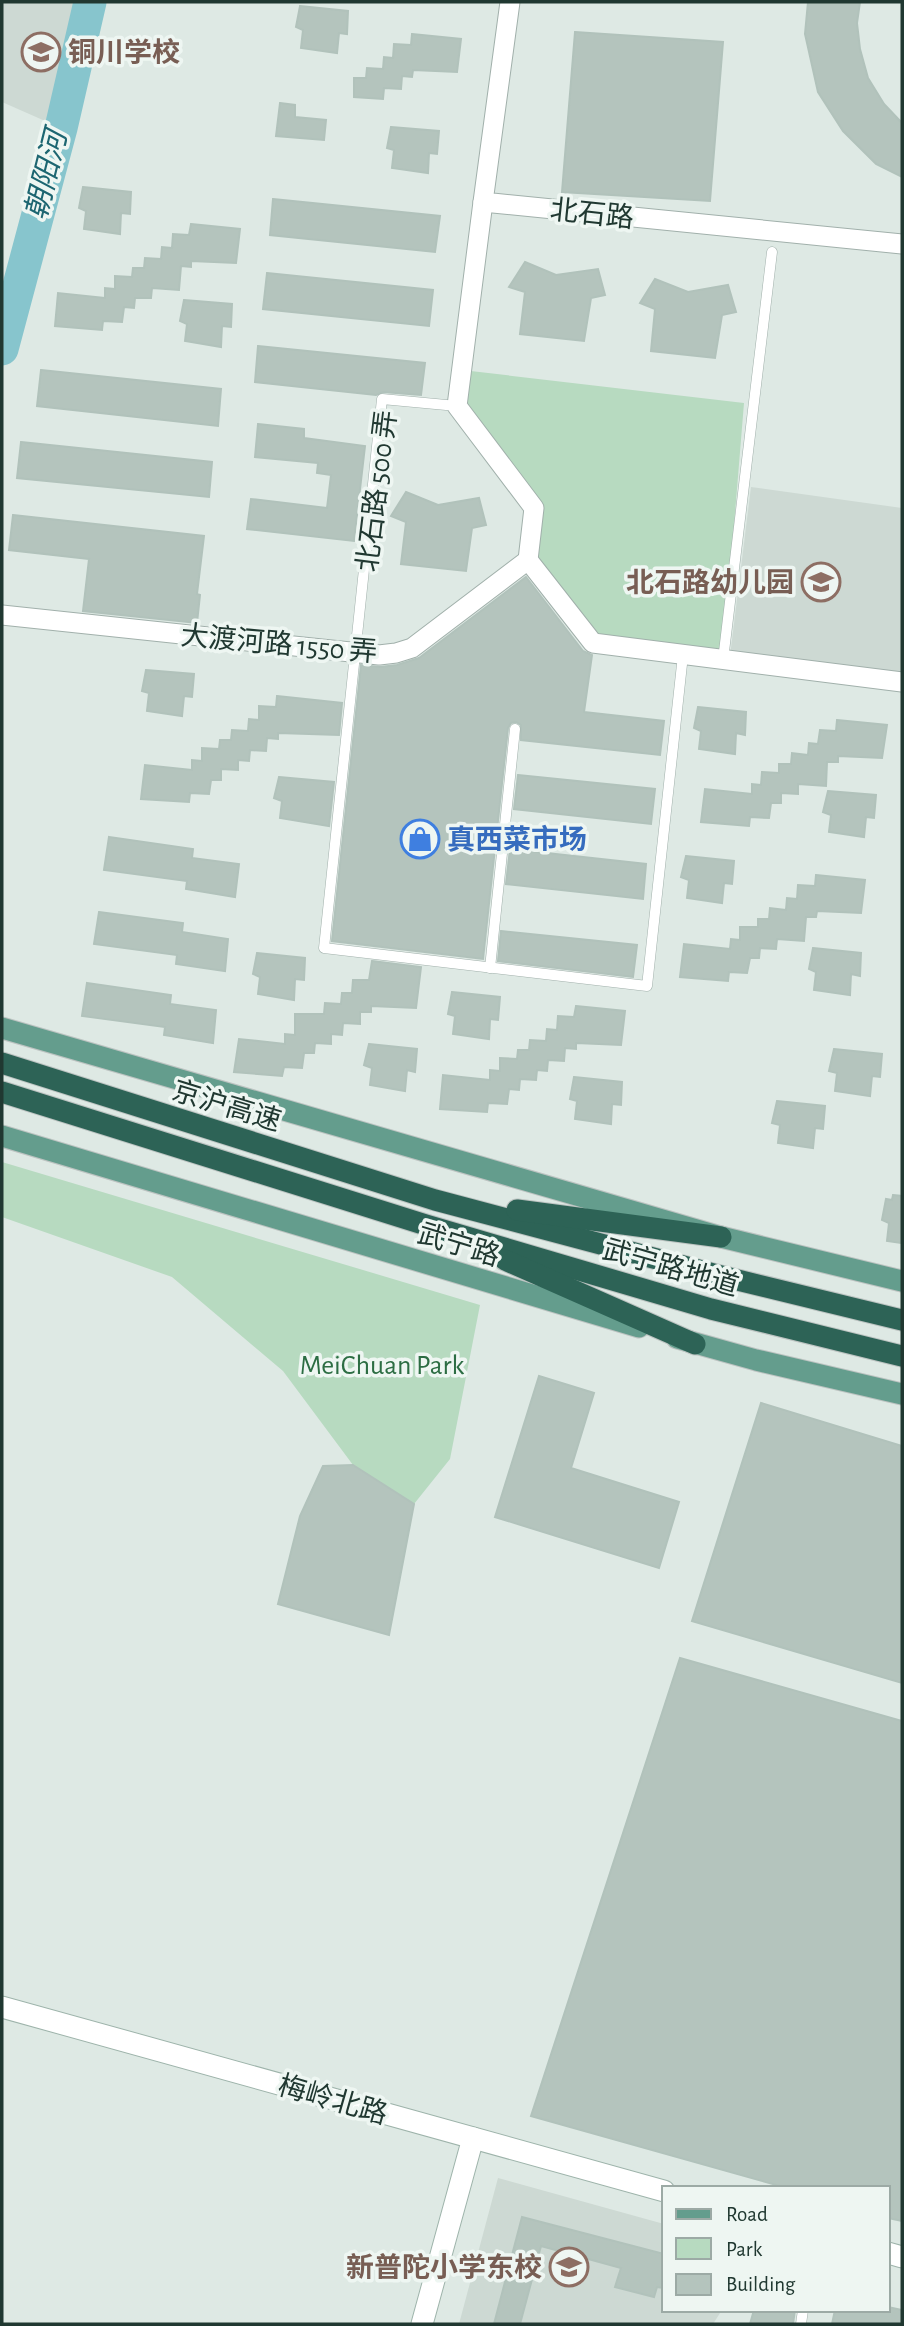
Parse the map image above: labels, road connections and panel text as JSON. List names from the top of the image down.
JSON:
{
  "streets": {
    "highway": ["京沪高速", "武宁路地道"],
    "main road": ["武宁路"],
    "street": ["北石路", "大渡河路 1550 弄", "梅岭北路"],
    "lane": ["北石路 500 弄"]
  },
  "crossings": [
    ["北石路 500 弄", "大渡河路 1550 弄"],
    ["京沪高速", "武宁路地道"]
  ],
  "water": ["朝阳河"],
  "parks": ["MeiChuan Park"],
  "places": {
    "school or university": ["铜川学校", "北石路幼儿园", "新普陀小学东校"],
    "shop": ["真西菜市场"]
  },
  "legend": ["Road", "Park", "Building"]
}
